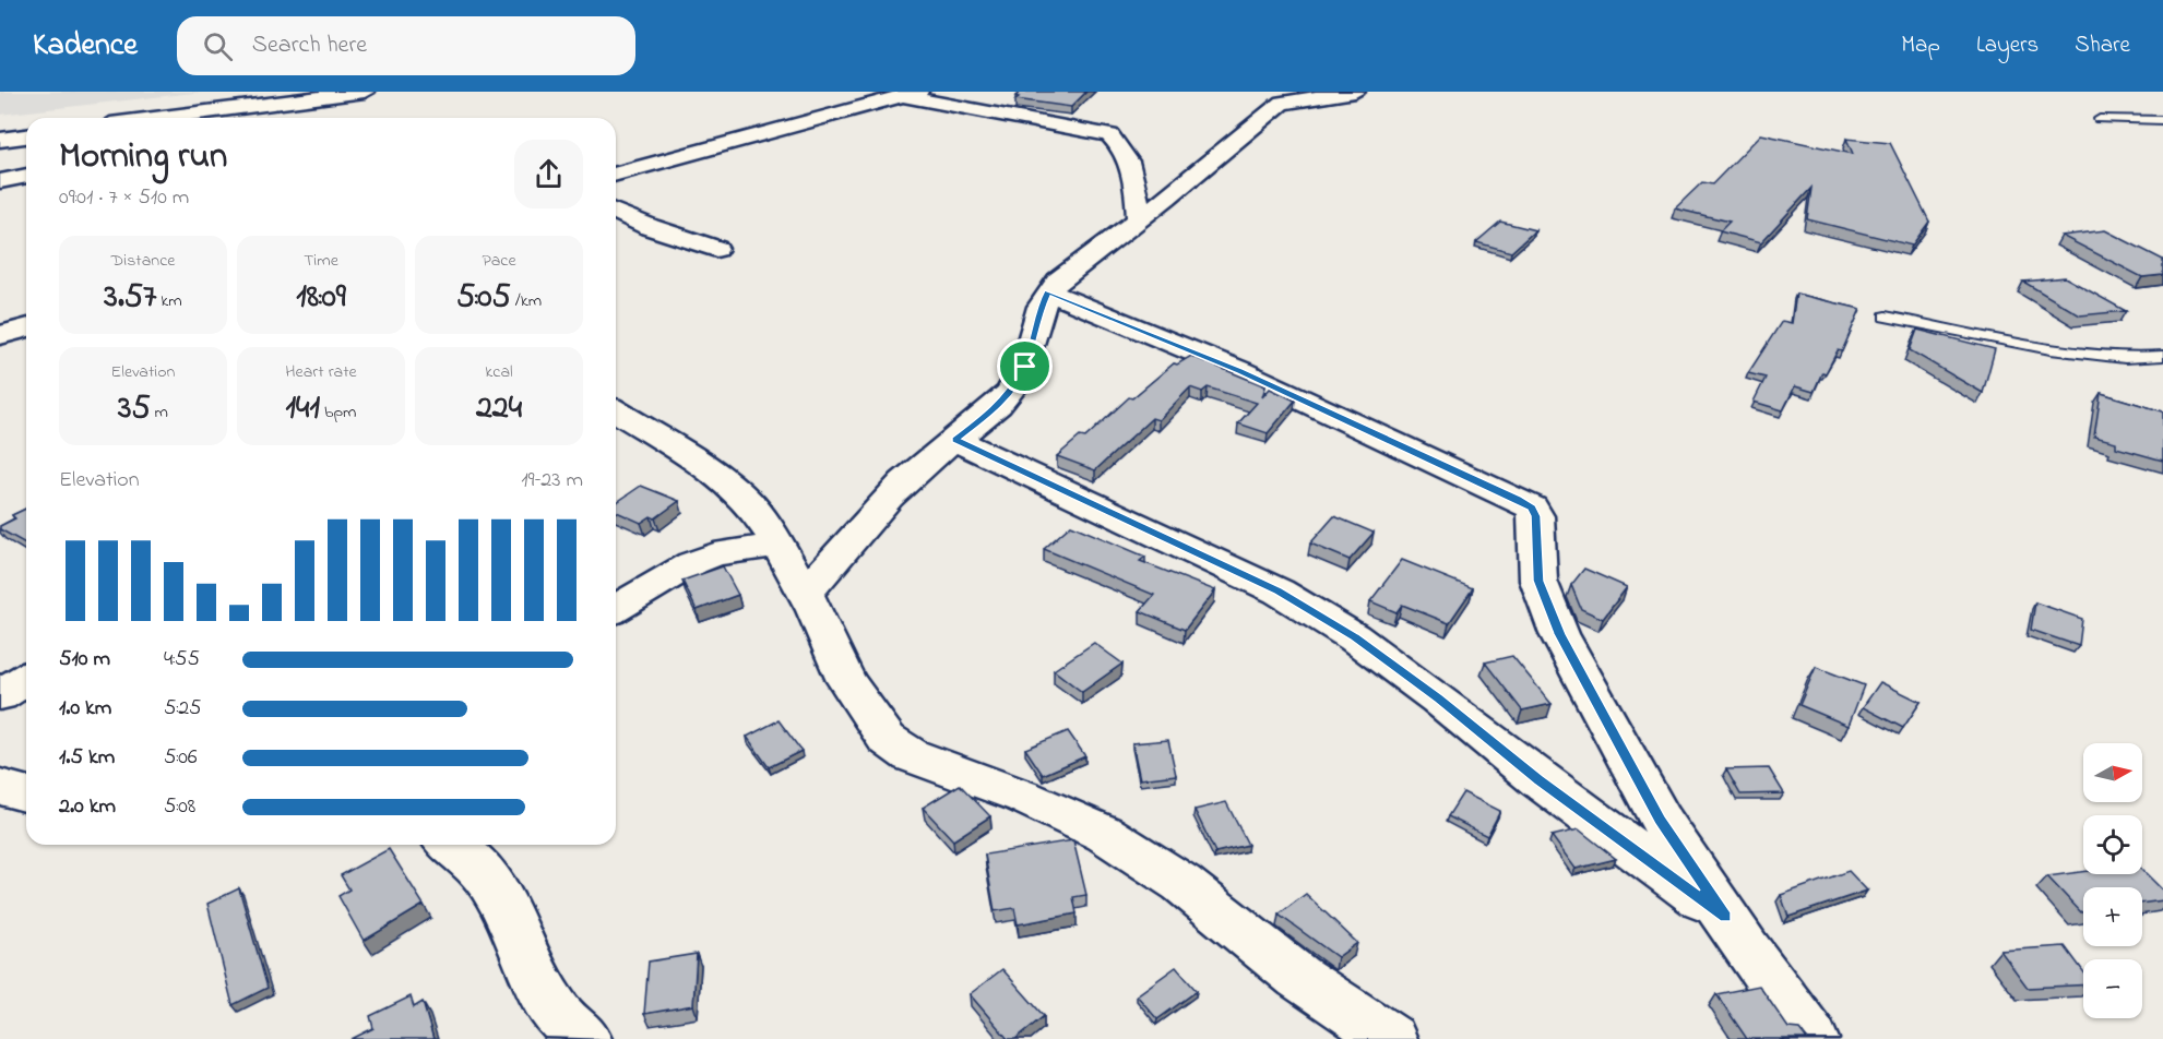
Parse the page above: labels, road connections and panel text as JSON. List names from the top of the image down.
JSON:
{
  "north": "right",
  "page": {
    "header": "Kadence",
    "search": "Search here",
    "nav": ["Map", "Layers", "Share"],
    "heading": ["Morning run", "09:01 · 7 × 510 m"],
    "stats": [
      ["Distance", "3.57 km"],
      ["Time", "18:09"],
      ["Pace", "5:05 /km"],
      ["Elevation", "35 m"],
      ["Heart rate", "141 bpm"],
      ["kcal", "224"]
    ],
    "chart": ["Elevation", "19–23 m"],
    "list": [
      {
        "name": "510 m",
        "note": "4:55"
      },
      {
        "name": "1.0 km",
        "note": "5:25"
      },
      {
        "name": "1.5 km",
        "note": "5:06"
      },
      {
        "name": "2.0 km",
        "note": "5:08"
      }
    ],
    "map_buttons": ["+", "−"]
  }
}
